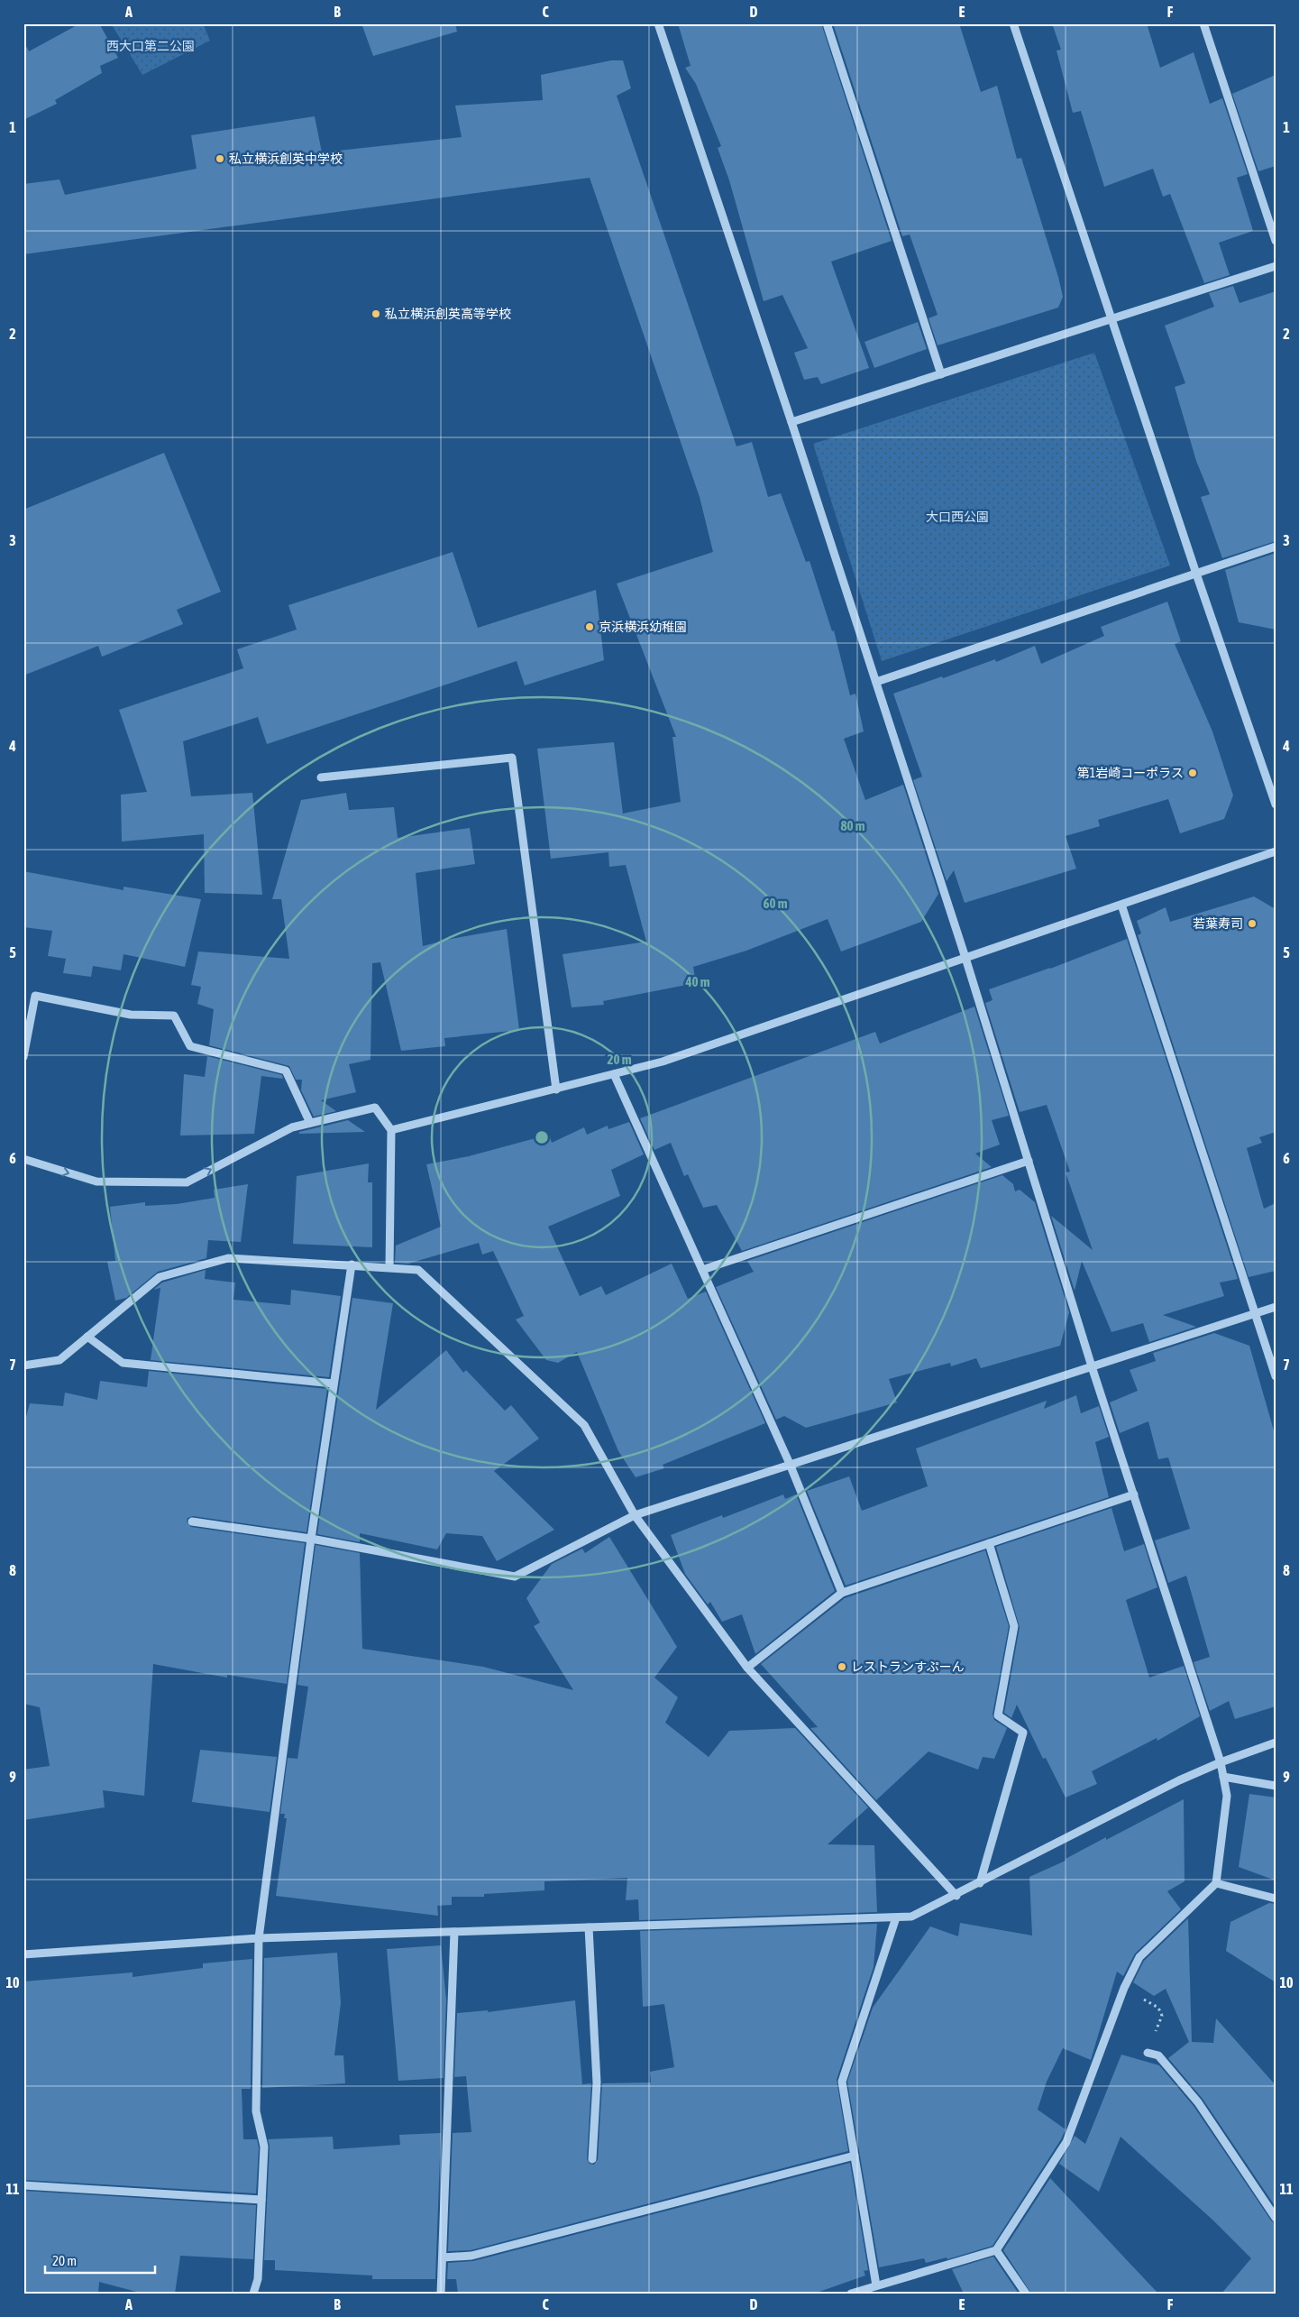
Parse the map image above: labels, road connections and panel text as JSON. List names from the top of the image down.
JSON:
{
  "parks": ["西大口第二公園", "大口西公園"],
  "places": [
    "私立横浜創英中学校",
    "私立横浜創英高等学校",
    "京浜横浜幼稚園",
    "第1岩崎コーポラス",
    "若葉寿司",
    "レストランすぷーん"
  ],
  "scale_bar": "20 m",
  "grid": {
    "columns": [
      "A",
      "B",
      "C",
      "D",
      "E",
      "F"
    ],
    "rows": [
      "1",
      "2",
      "3",
      "4",
      "5",
      "6",
      "7",
      "8",
      "9",
      "10",
      "11"
    ]
  },
  "rings": [
    "80 m",
    "60 m",
    "40 m",
    "20 m"
  ]
}
